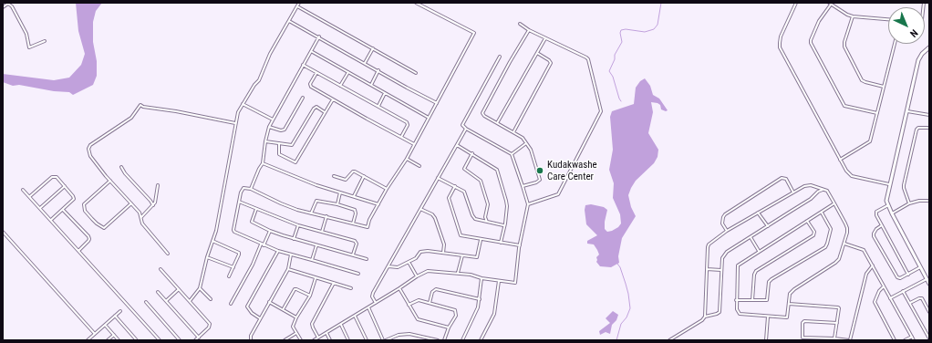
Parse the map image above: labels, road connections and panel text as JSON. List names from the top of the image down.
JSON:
{
  "places": ["Kudakwashe Care Center"],
  "north": "bottom right"
}
